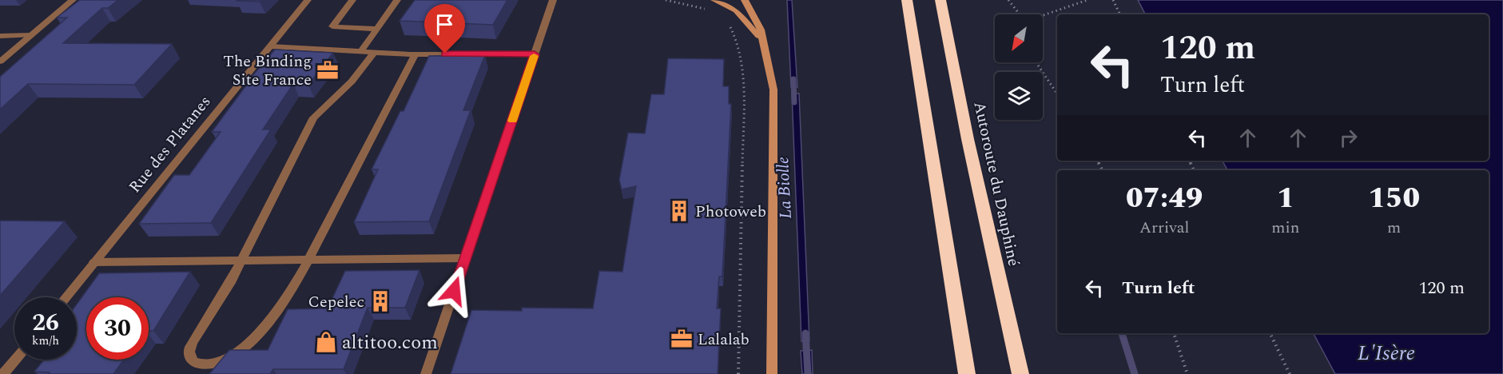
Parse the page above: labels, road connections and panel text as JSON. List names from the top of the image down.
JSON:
{
  "streets": {
    "highway": ["Autoroute du Dauphiné"],
    "street": ["Rue des Platanes"]
  },
  "water": ["La Biolle", "L'Isère"],
  "places": {
    "office": ["The Binding Site France", "Lalalab"],
    "building": ["Photoweb", "Cepelec"],
    "shop": ["altitoo.com"]
  },
  "north": "bottom left",
  "page": {
    "turn": ["120 m", "Turn left"],
    "eta": [
      "07:49",
      "Arrival",
      "1",
      "min",
      "150",
      "m"
    ],
    "list": [
      {
        "name": "Turn left",
        "value": "120 m"
      }
    ],
    "speed": "26 km/h",
    "limit": "30"
  }
}
